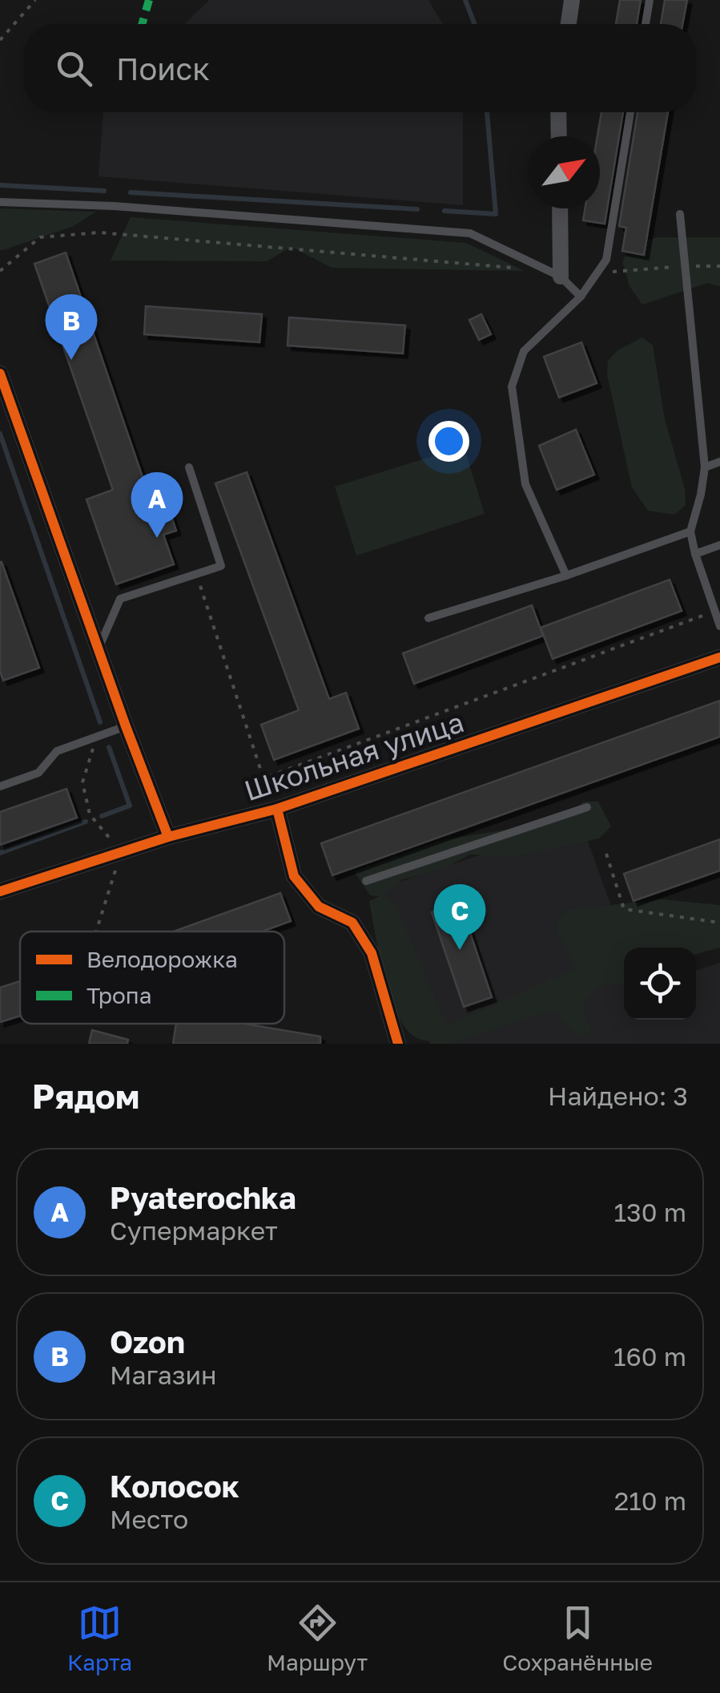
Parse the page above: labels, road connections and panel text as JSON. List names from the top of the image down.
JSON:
{
  "streets": {
    "street": ["Школьная улица"]
  },
  "legend": ["Велодорожка", "Тропа"],
  "north": "top right",
  "page": {
    "search": "Поиск",
    "pins": ["B", "A", "C"],
    "heading": ["Рядом", "Найдено: 3"],
    "list": [
      {
        "mark": "A",
        "name": "Pyaterochka",
        "note": "Супермаркет",
        "value": "130 m"
      },
      {
        "mark": "B",
        "name": "Ozon",
        "note": "Магазин",
        "value": "160 m"
      },
      {
        "mark": "C",
        "name": "Колосок",
        "note": "Место",
        "value": "210 m"
      }
    ],
    "nav": ["Карта", "Маршрут", "Сохранённые"]
  }
}
